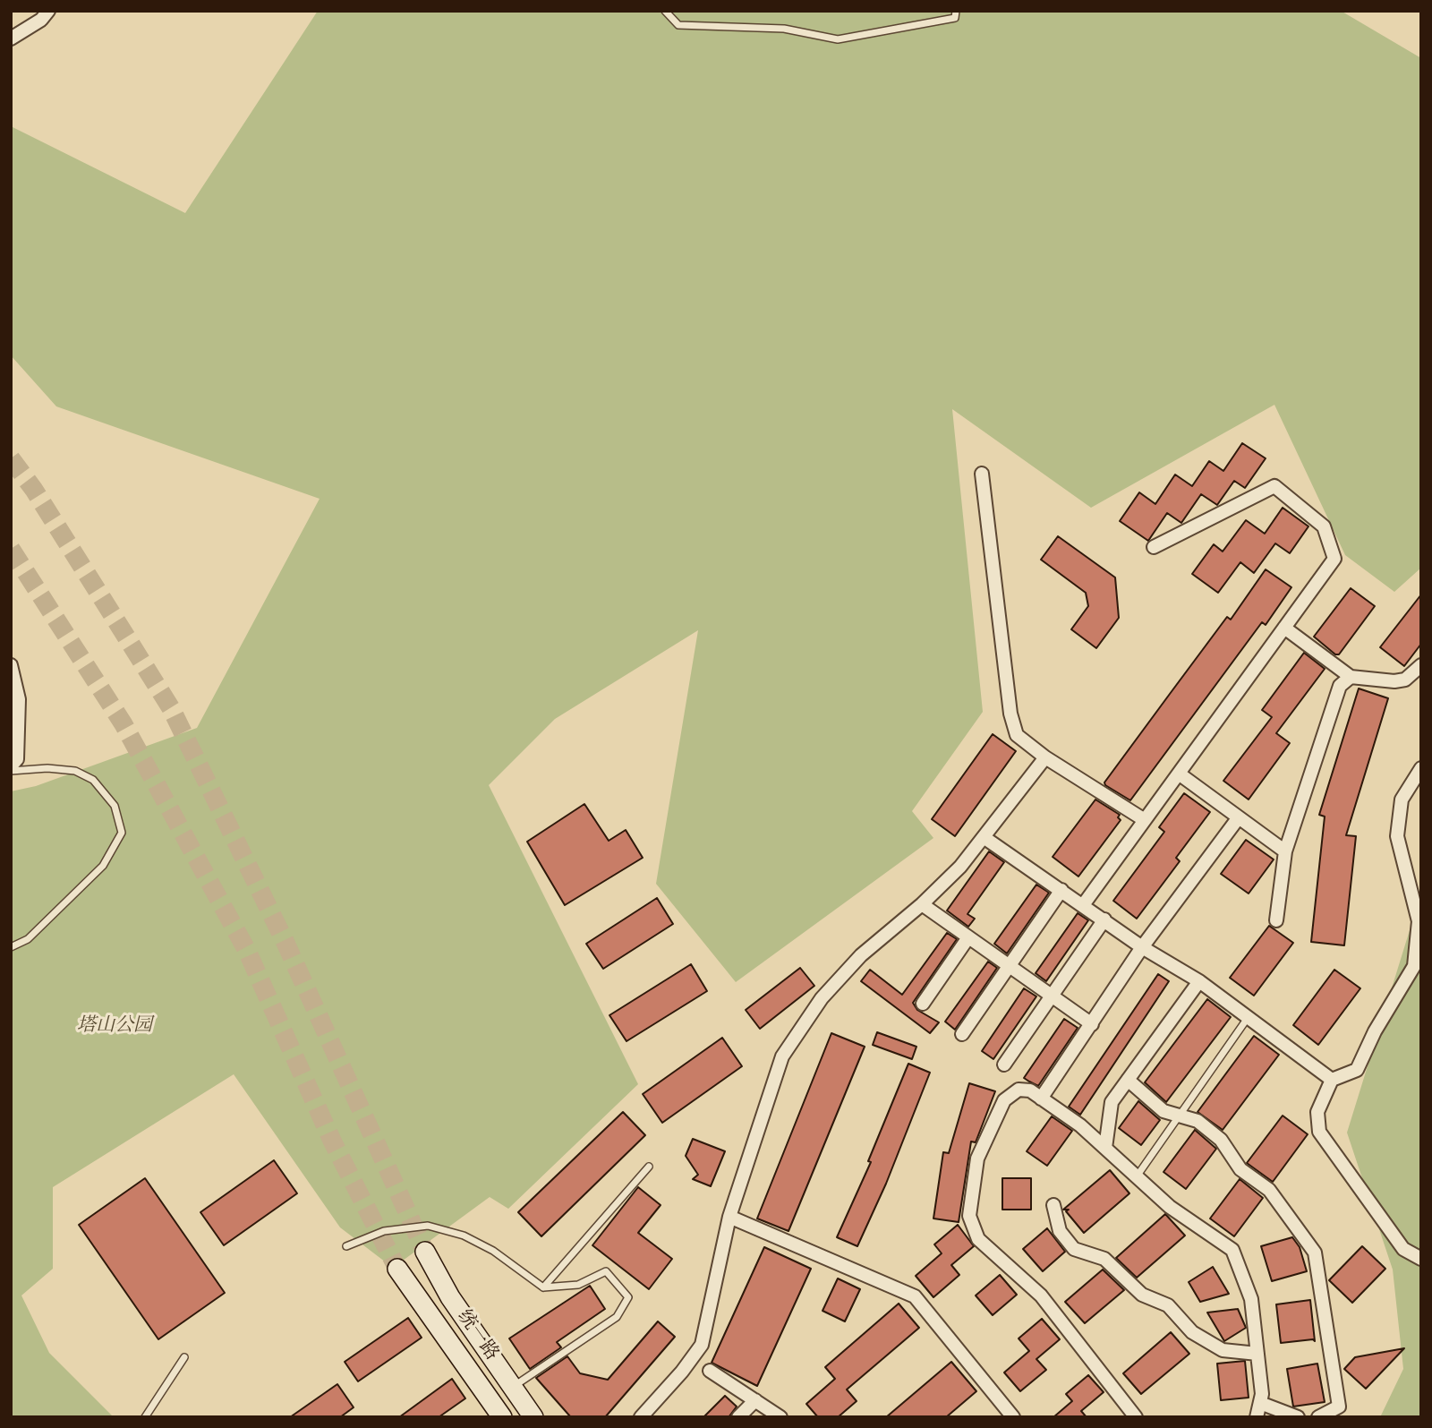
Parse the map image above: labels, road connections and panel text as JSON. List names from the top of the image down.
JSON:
{
  "streets": {
    "main road": ["统一路"]
  },
  "parks": ["塔山公园"]
}
